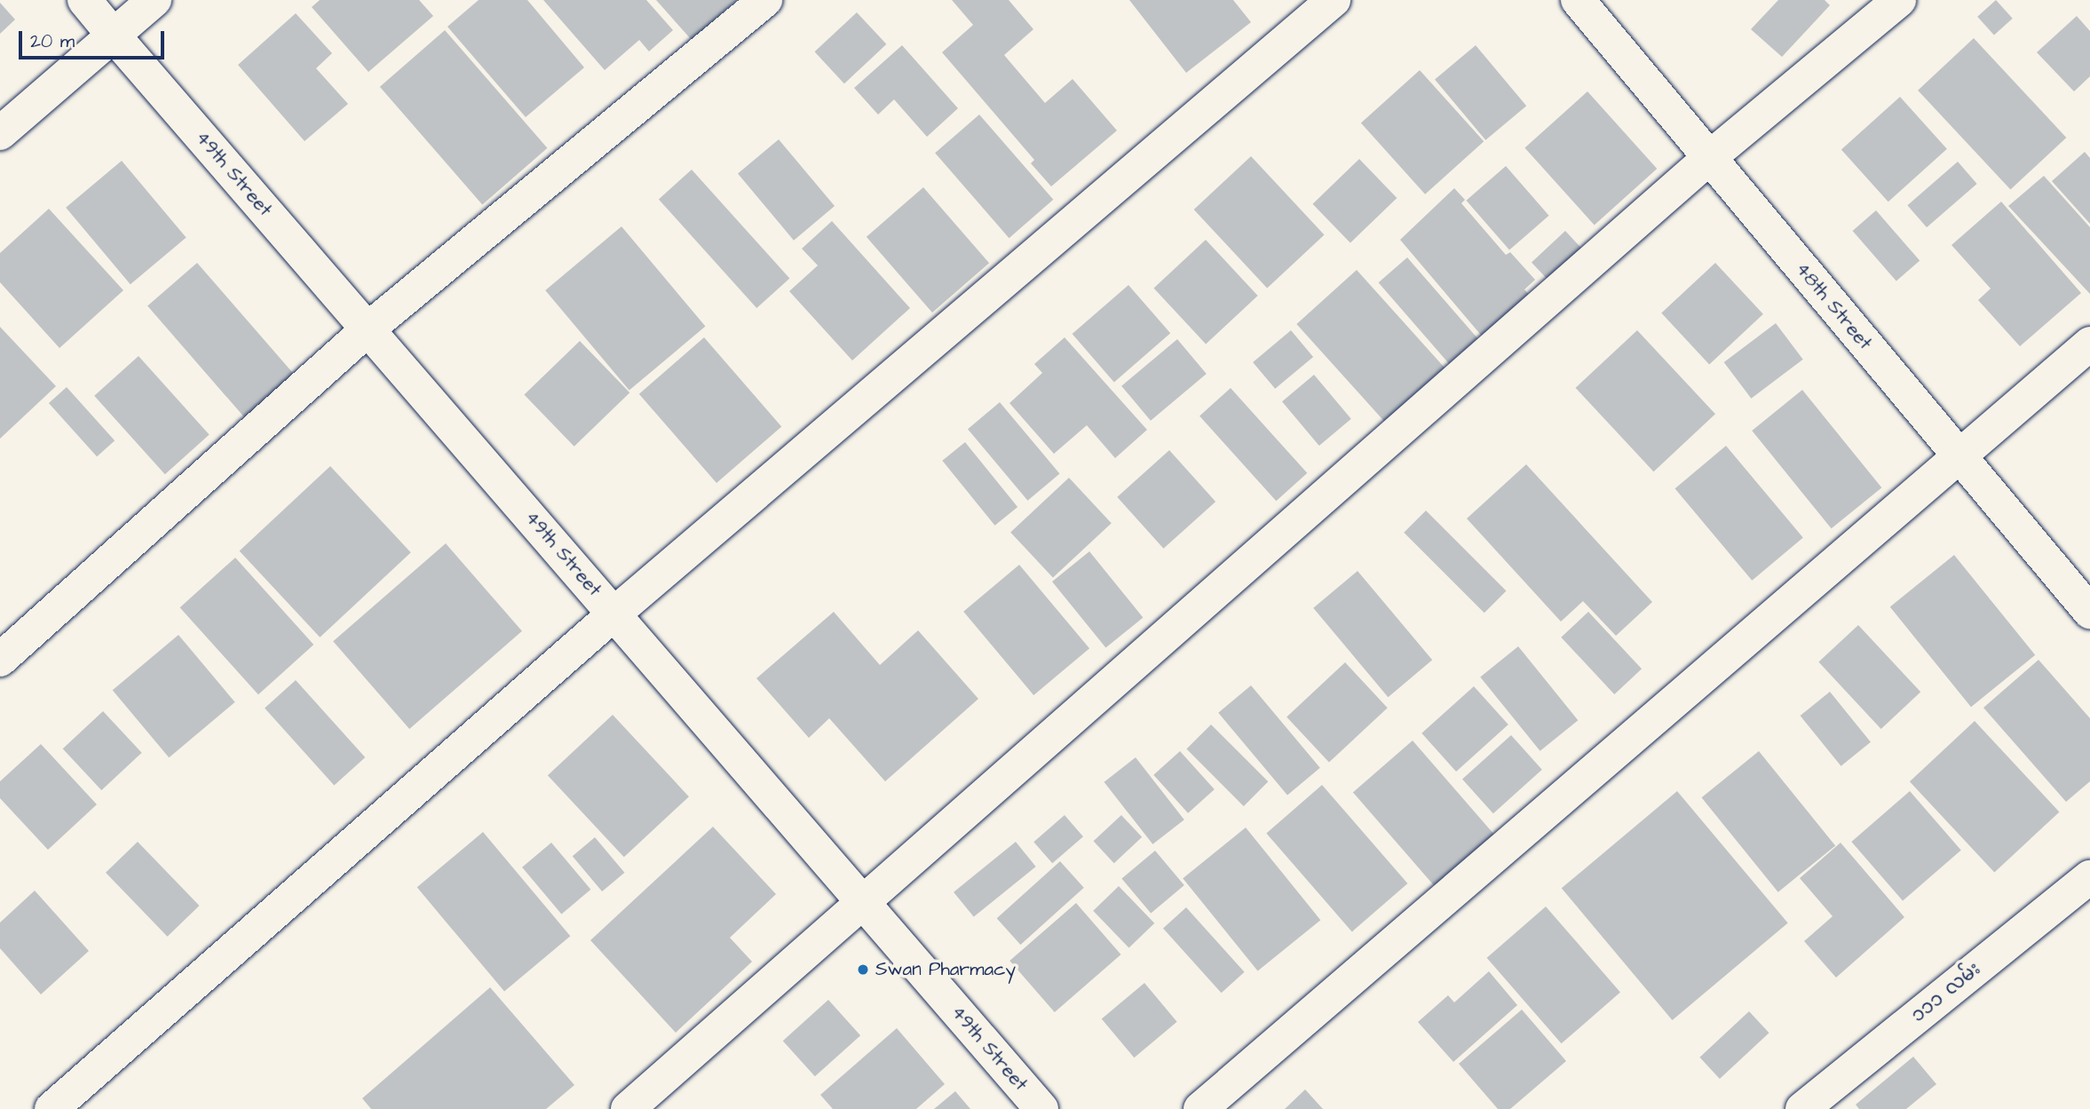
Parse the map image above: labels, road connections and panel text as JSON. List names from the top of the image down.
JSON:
{
  "streets": {
    "street": ["49th Street", "48th Street", "၁၁၁ လမ်း"]
  },
  "places": ["Swan Pharmacy"],
  "scale_bar": "20 m"
}
